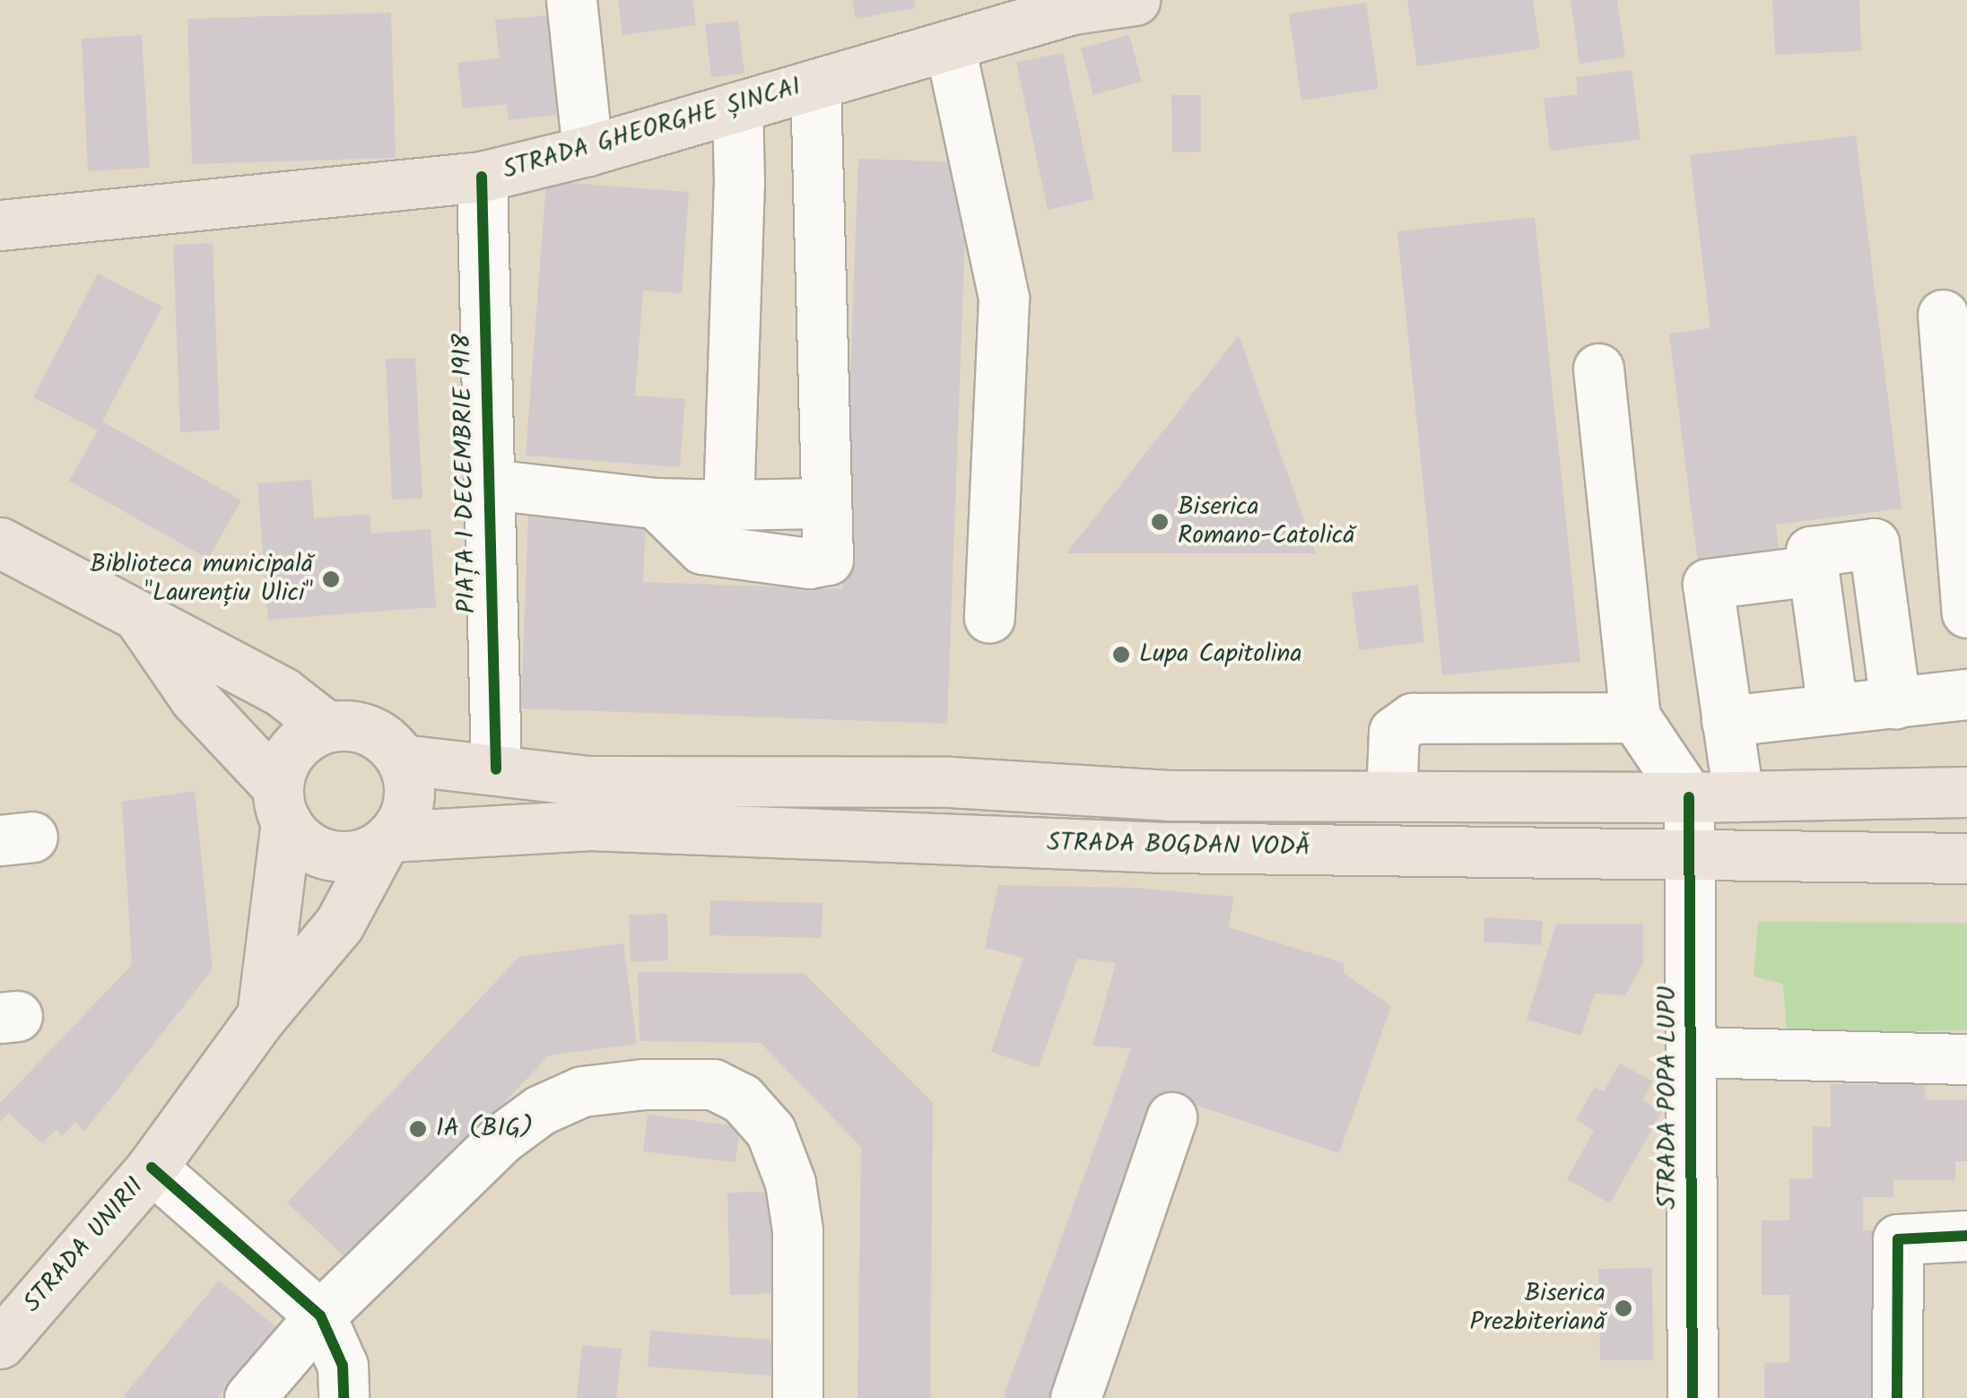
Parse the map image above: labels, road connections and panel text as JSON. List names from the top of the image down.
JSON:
{
  "streets": {
    "main road": ["STRADA GHEORGHE ȘINCAI", "STRADA BOGDAN VODĂ", "STRADA UNIRII"],
    "street": ["PIAȚA 1 DECEMBRIE 1918", "STRADA POPA LUPU"]
  },
  "crossings": [
    ["STRADA GHEORGHE ȘINCAI", "PIAȚA 1 DECEMBRIE 1918"],
    ["PIAȚA 1 DECEMBRIE 1918", "STRADA BOGDAN VODĂ"],
    ["STRADA BOGDAN VODĂ", "STRADA POPA LUPU"],
    ["STRADA BOGDAN VODĂ", "STRADA UNIRII"]
  ],
  "places": [
    "Biserica Romano-Catolică",
    "Biblioteca municipală \"Laurențiu Ulici\"",
    "Lupa Capitolina",
    "1A (BIG)",
    "Biserica Prezbiteriană"
  ]
}
